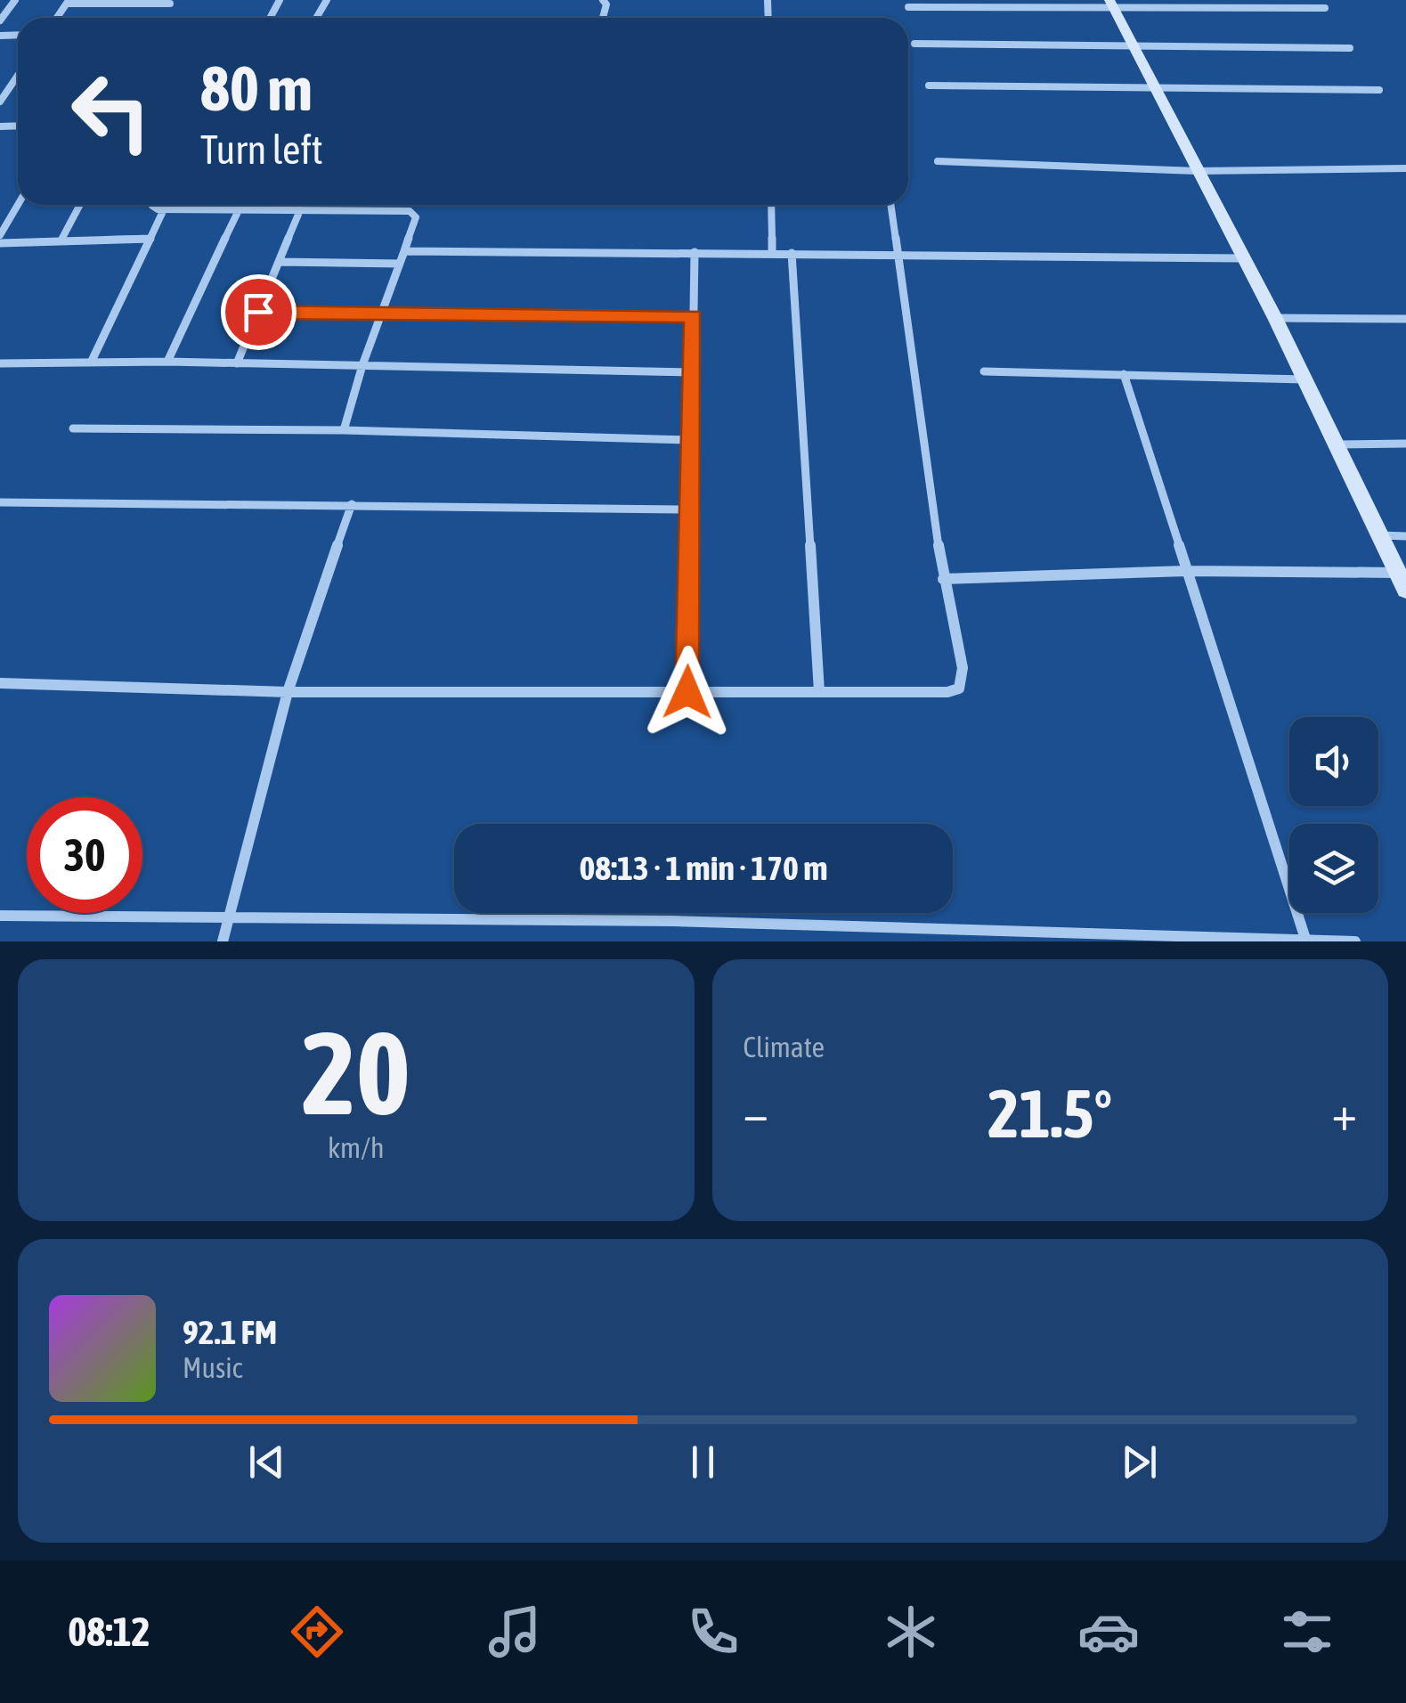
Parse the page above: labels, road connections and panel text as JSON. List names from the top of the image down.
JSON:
{
  "page": {
    "turn": ["80 m", "Turn left"],
    "limit": "30",
    "trip": "08:13 · 1 min · 170 m",
    "tile": [
      ["20", "km/h"],
      "Climate"
    ],
    "heat": ["−", "21.5°", "+"],
    "song": ["92.1 FM", "Music"],
    "tabs": "08:12"
  }
}
